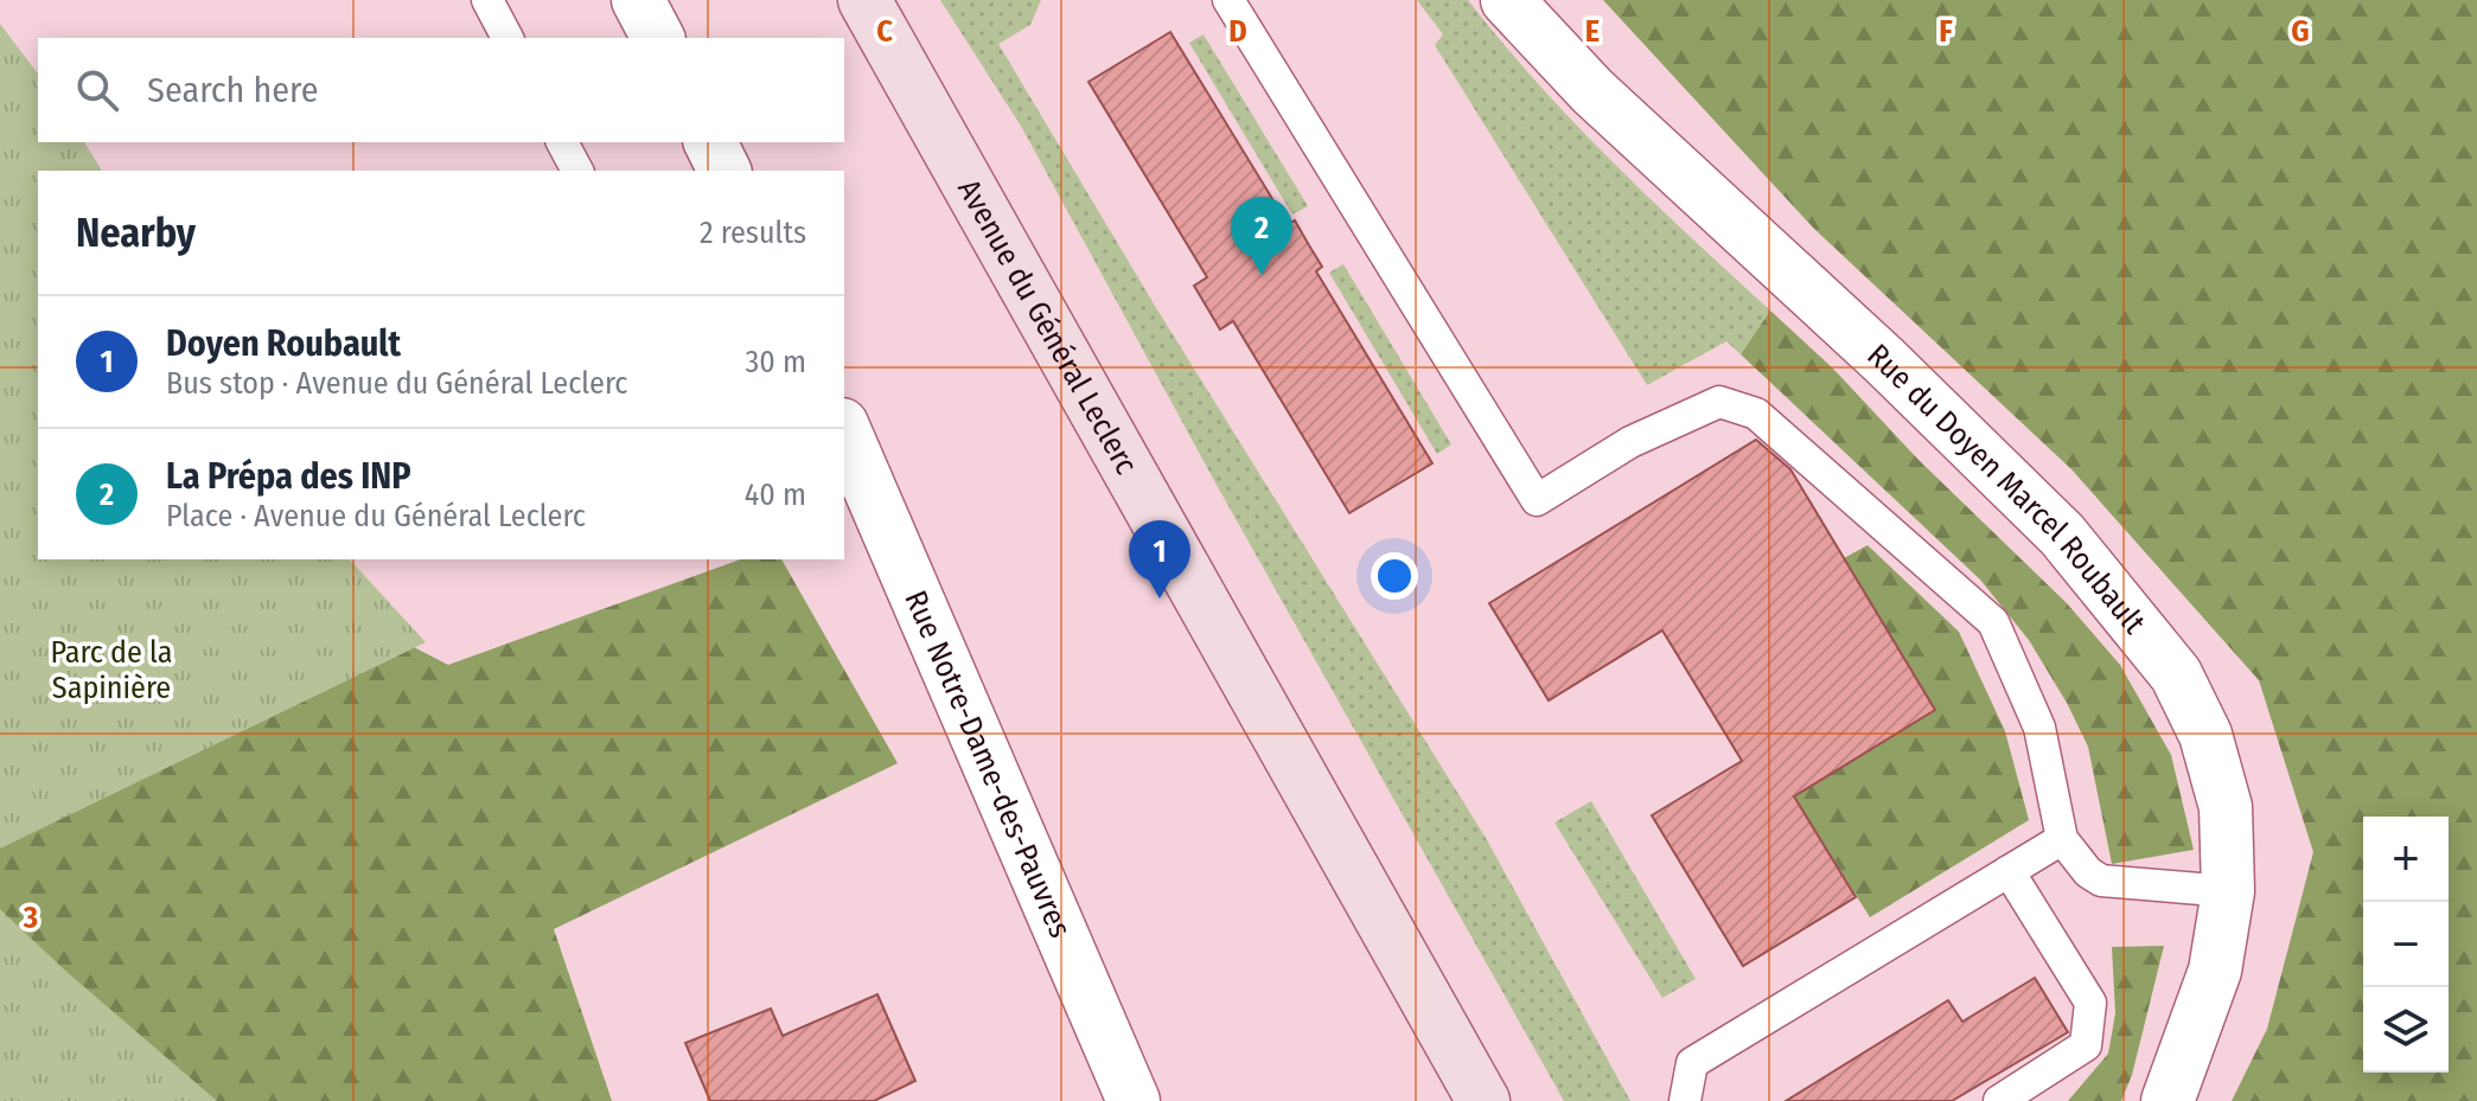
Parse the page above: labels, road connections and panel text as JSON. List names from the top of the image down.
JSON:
{
  "streets": {
    "main road": ["Avenue du Général Leclerc"],
    "street": ["Rue du Doyen Marcel Roubault", "Rue Notre-Dame-des-Pauvres"]
  },
  "parks": ["Parc de la Sapinière"],
  "page": {
    "search": "Search here",
    "heading": ["Nearby", "2 results"],
    "pins": ["2", "1"],
    "list": [
      {
        "mark": "1",
        "name": "Doyen Roubault",
        "note": "Bus stop · Avenue du Général Leclerc",
        "value": "30 m"
      },
      {
        "mark": "2",
        "name": "La Prépa des INP",
        "note": "Place · Avenue du Général Leclerc",
        "value": "40 m"
      }
    ],
    "map_buttons": ["+", "−"]
  },
  "grid": {
    "columns": [
      "C",
      "D",
      "E",
      "F",
      "G"
    ],
    "rows": ["3"]
  }
}
